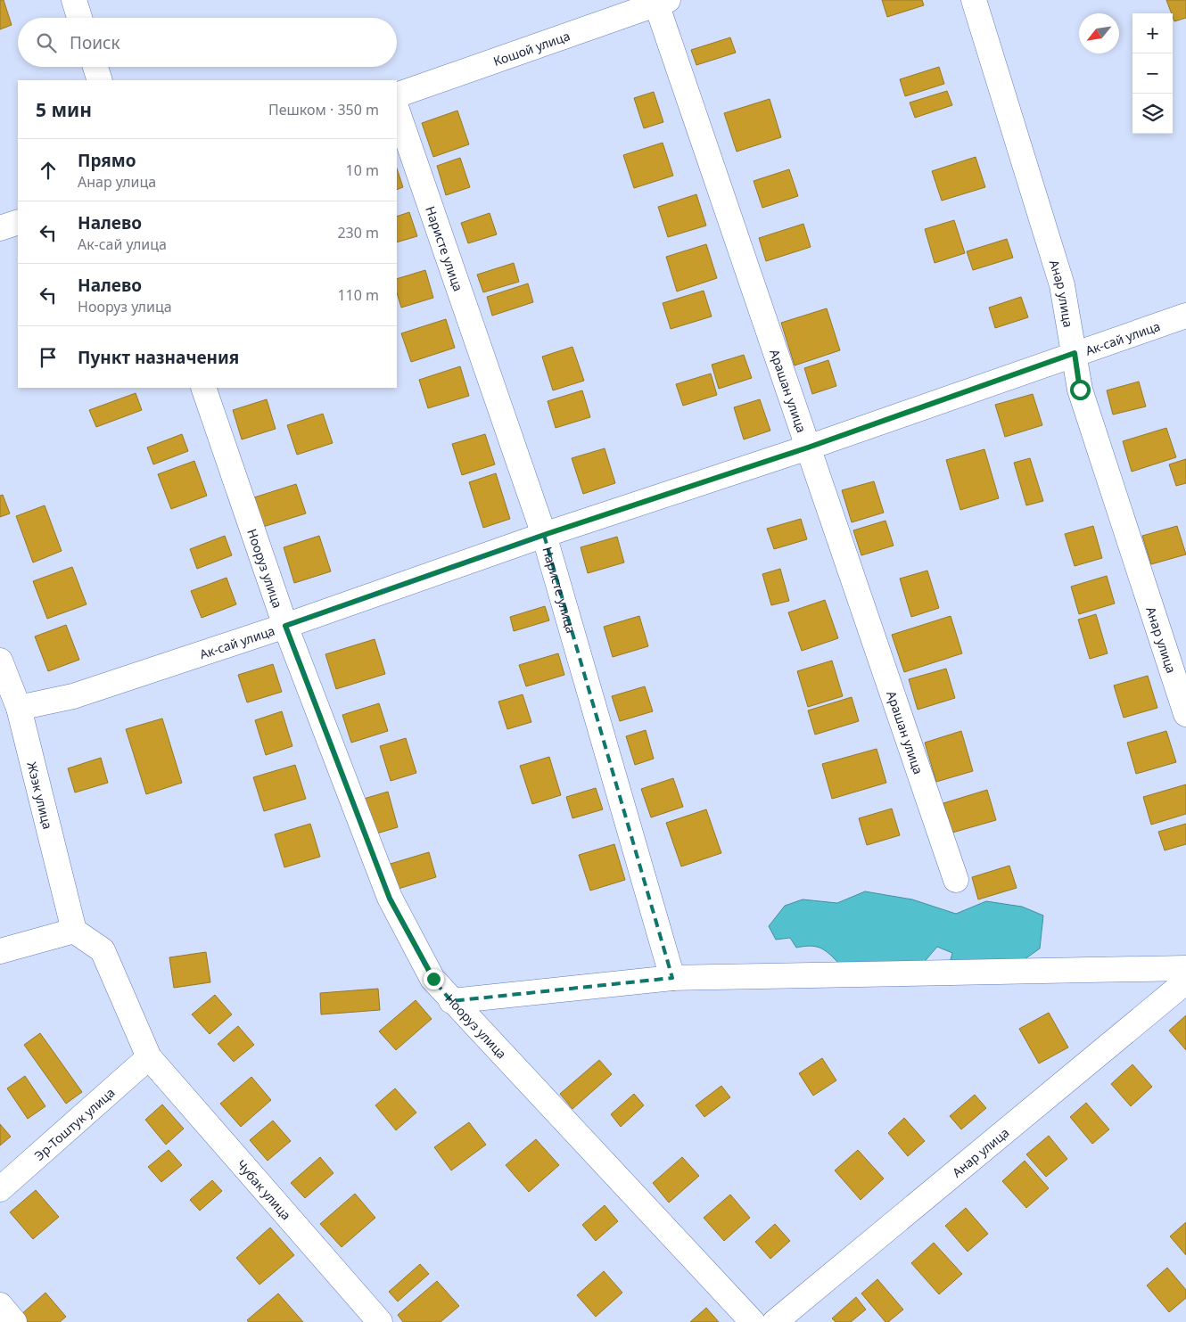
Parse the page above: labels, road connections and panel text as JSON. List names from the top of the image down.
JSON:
{
  "streets": {
    "street": [
      "Кошой улица",
      "Наристе улица",
      "Анар улица",
      "Ак-сай улица",
      "Арашан улица",
      "Нооруз улица",
      "Жээк улица",
      "Эр-Тоштук улица",
      "Чубак улица"
    ]
  },
  "crossings": [
    ["Кошой улица", "Арашан улица"],
    ["Наристе улица", "Ак-сай улица"],
    ["Анар улица", "Ак-сай улица"],
    ["Ак-сай улица", "Арашан улица"],
    ["Ак-сай улица", "Нооруз улица"],
    ["Ак-сай улица", "Жээк улица"],
    ["Эр-Тоштук улица", "Чубак улица"]
  ],
  "north": "bottom left",
  "page": {
    "map_buttons": ["+", "−"],
    "search": "Поиск",
    "heading": ["5 мин", "Пешком · 350 m"],
    "list": [
      ["Прямо", "Анар улица", "10 m"],
      ["Налево", "Ак-сай улица", "230 m"],
      ["Налево", "Нооруз улица", "110 m"],
      "Пункт назначения"
    ]
  }
}
